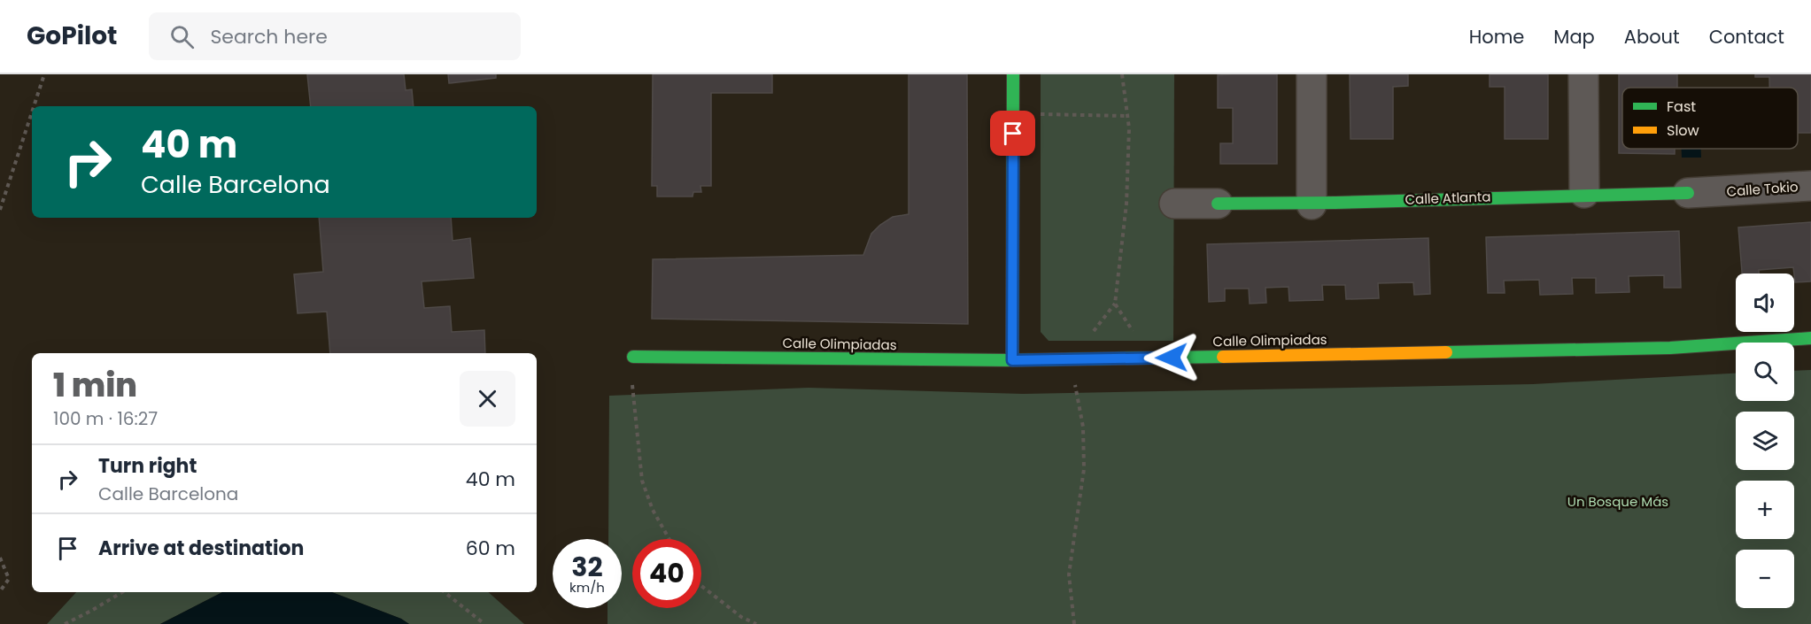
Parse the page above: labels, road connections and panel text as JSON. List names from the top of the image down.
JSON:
{
  "streets": {
    "street": ["Calle Tokio", "Calle Atlanta", "Calle Olimpiadas"]
  },
  "crossings": [
    ["Calle Tokio", "Calle Atlanta"]
  ],
  "parks": ["Un Bosque Más"],
  "legend": ["Fast", "Slow"],
  "page": {
    "header": "GoPilot",
    "search": "Search here",
    "nav": [
      "Home",
      "Map",
      "About",
      "Contact"
    ],
    "turn": ["40 m", "Calle Barcelona"],
    "map_buttons": ["+", "−"],
    "heading": ["1 min", "100 m · 16:27"],
    "list": [
      {
        "name": "Turn right",
        "note": "Calle Barcelona",
        "value": "40 m"
      },
      {
        "name": "Arrive at destination",
        "value": "60 m"
      }
    ],
    "speed": "32 km/h",
    "limit": "40"
  }
}
